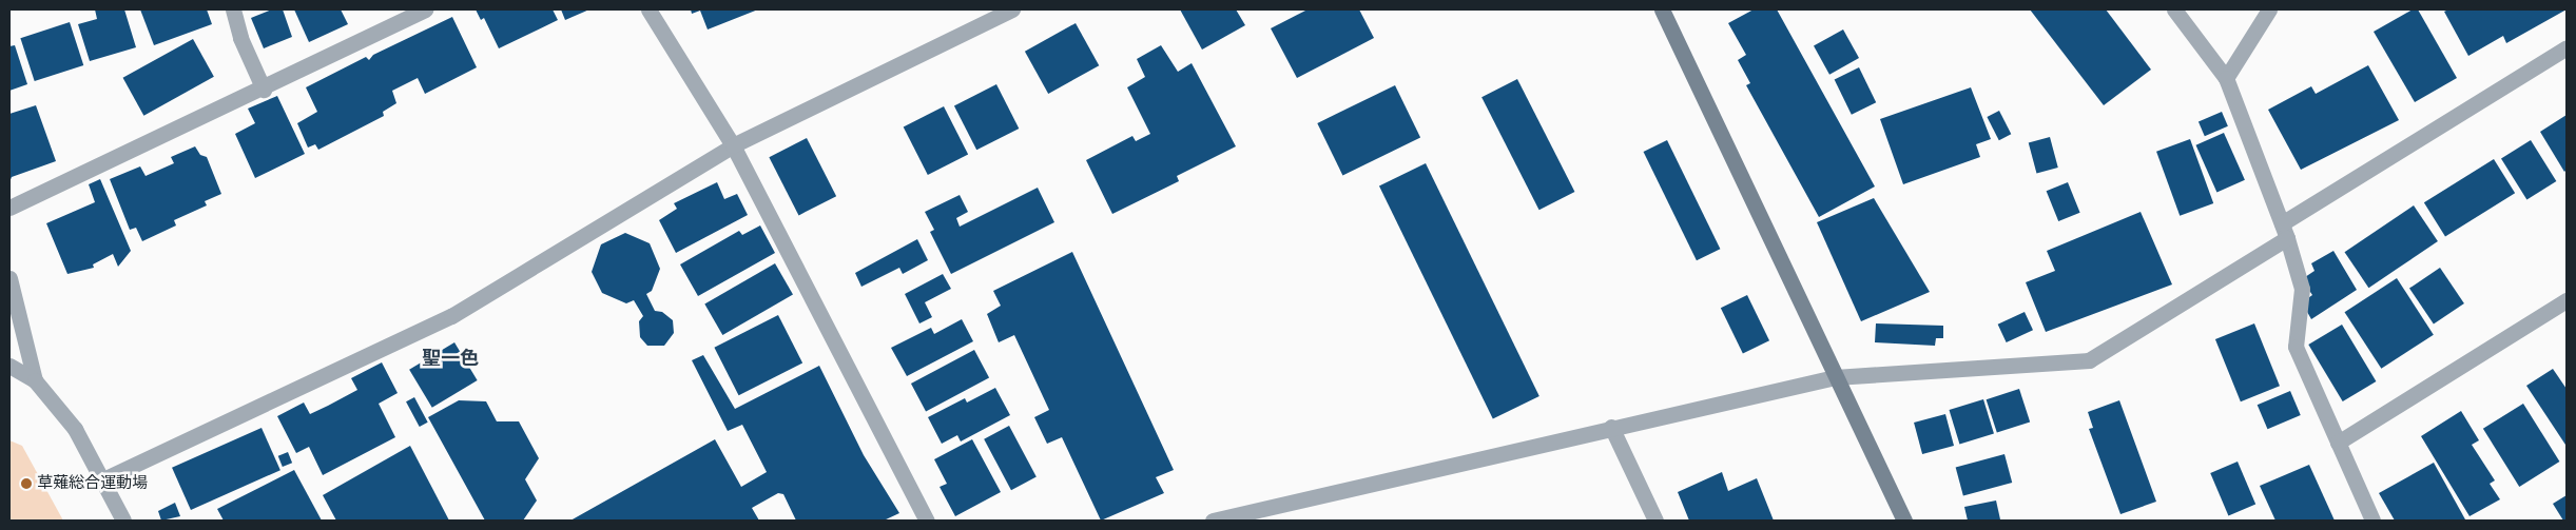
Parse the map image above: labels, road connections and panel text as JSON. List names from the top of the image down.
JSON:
{
  "districts": ["聖一色"],
  "places": ["草薙総合運動場"]
}
